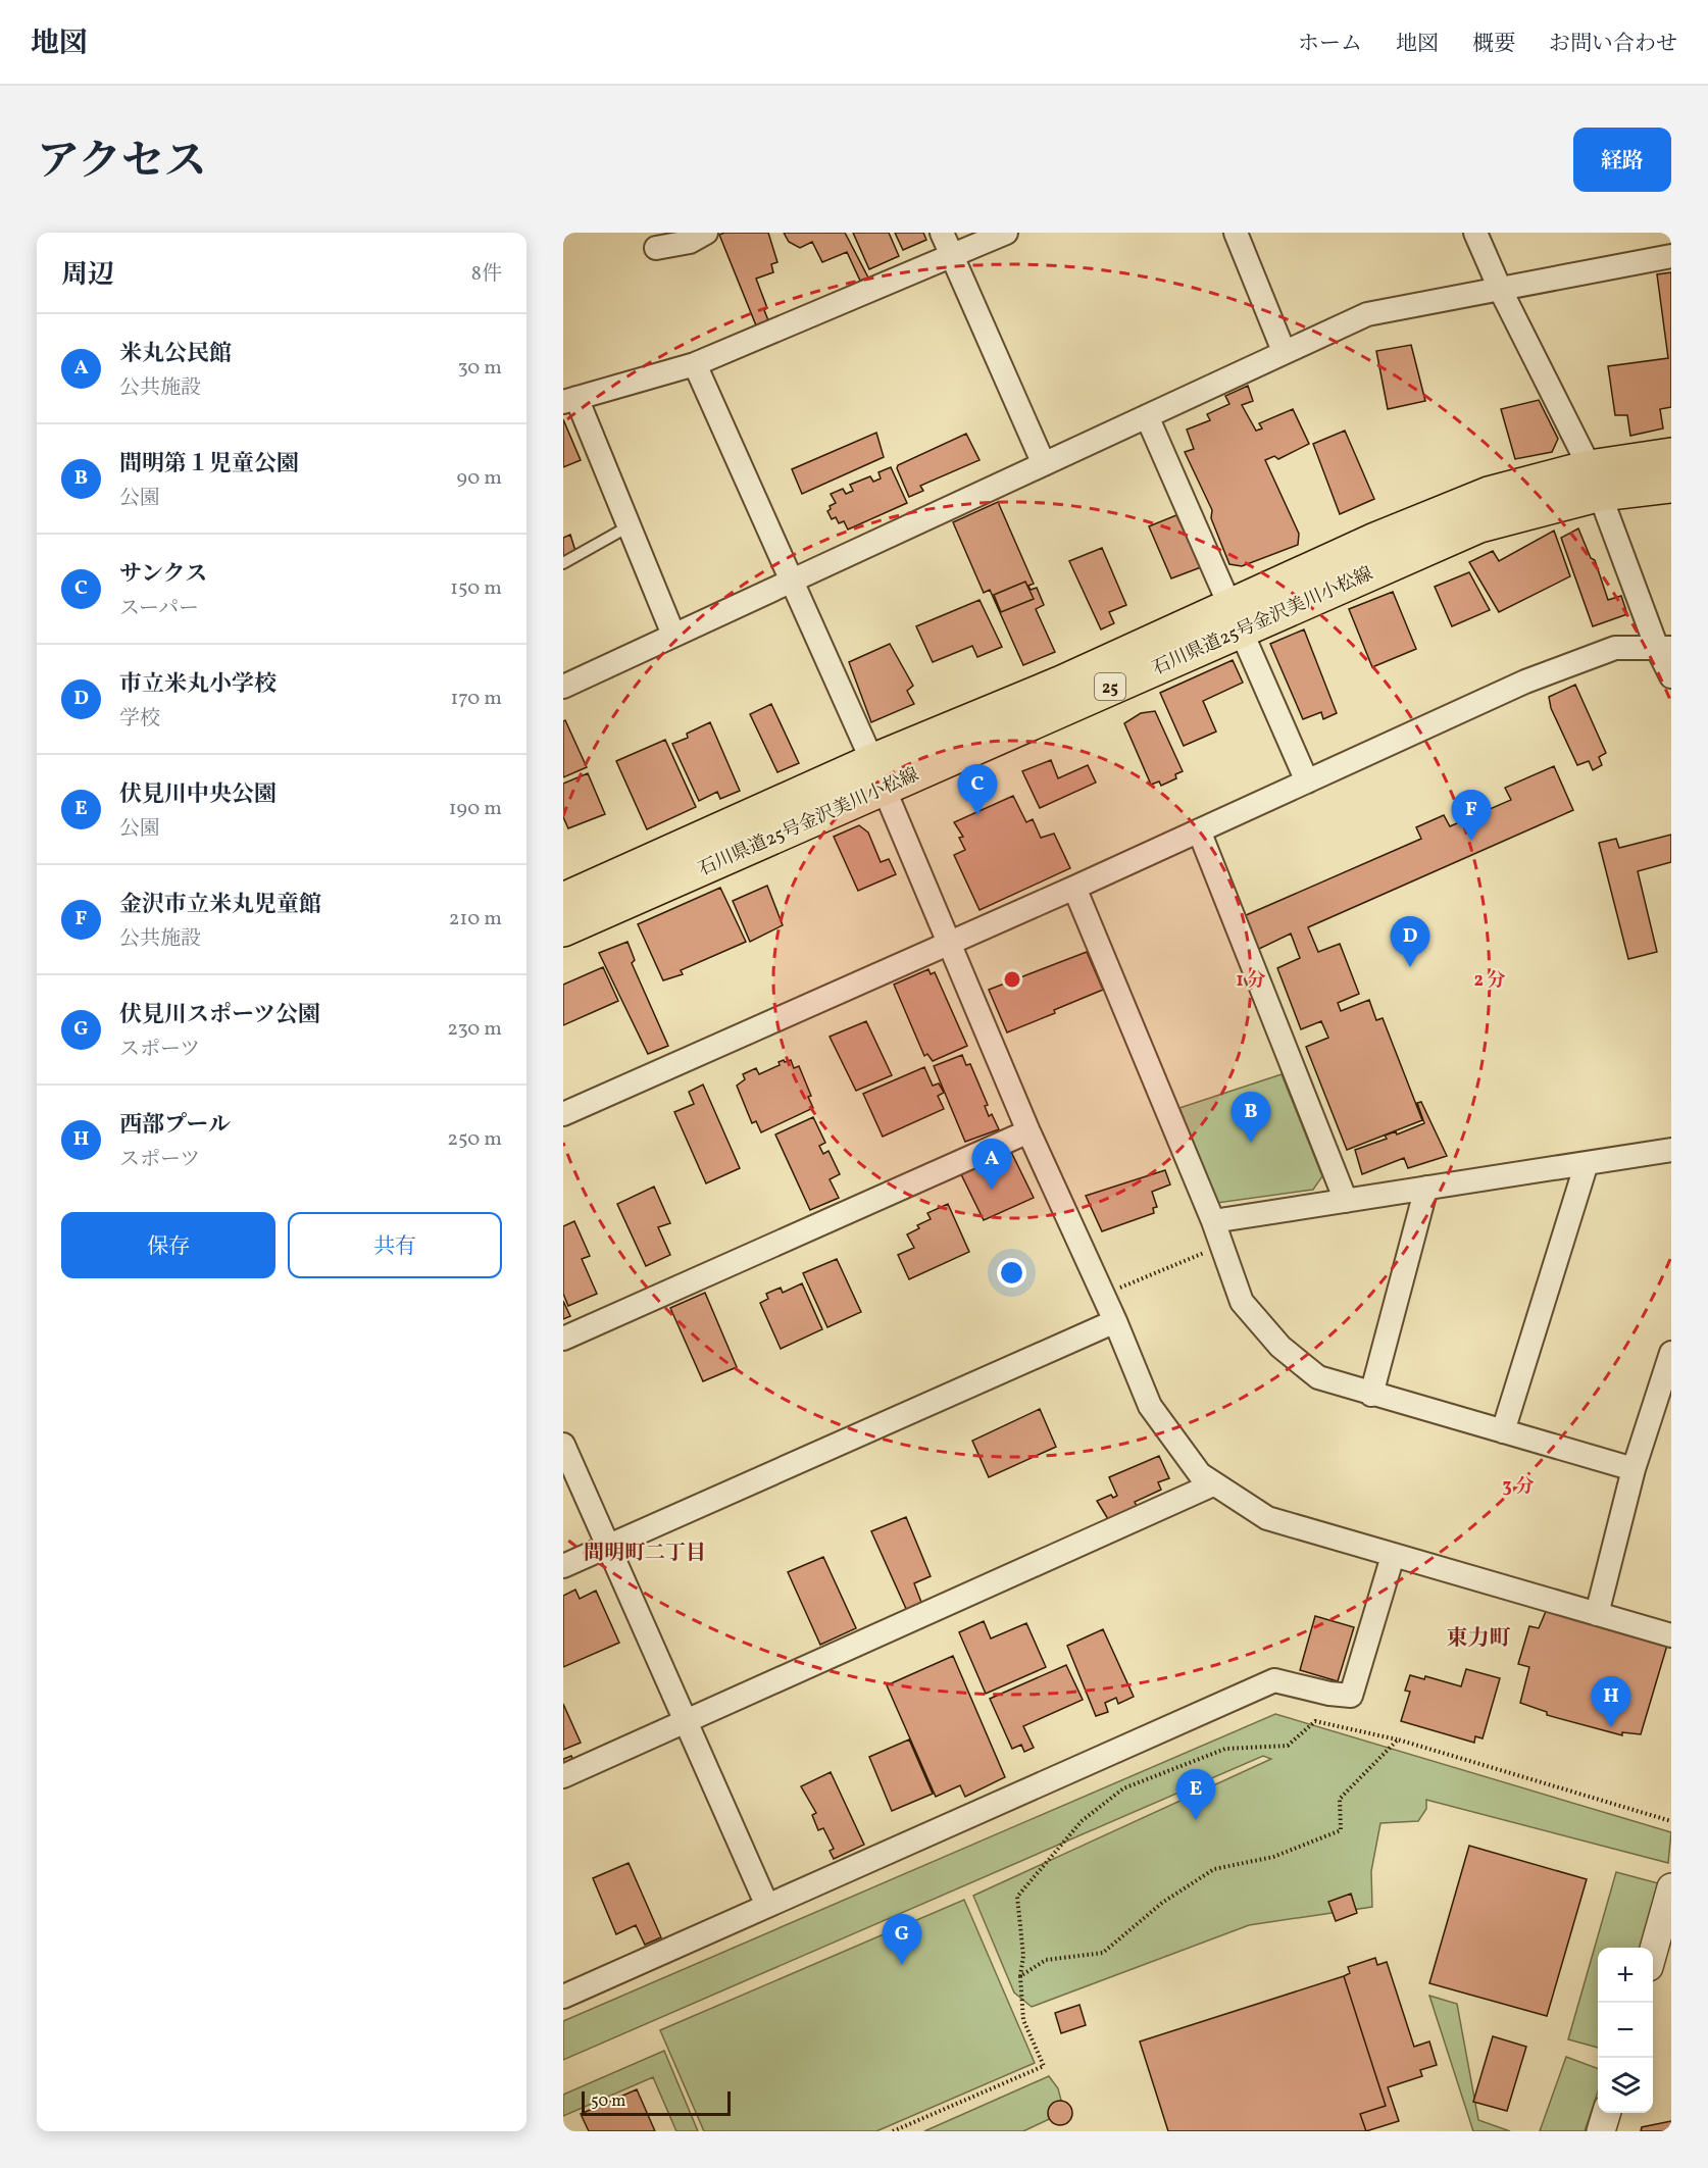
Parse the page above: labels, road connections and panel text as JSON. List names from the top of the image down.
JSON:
{
  "streets": {
    "main road": ["石川県道25号金沢美川小松線", "25"]
  },
  "districts": ["間明町二丁目", "東力町"],
  "scale_bar": "50 m",
  "page": {
    "header": "地図",
    "nav": [
      "ホーム",
      "地図",
      "概要",
      "お問い合わせ"
    ],
    "title": "アクセス",
    "buttons": [
      "経路",
      ["保存", "共有"]
    ],
    "heading": ["周辺", "8件"],
    "list": [
      {
        "mark": "A",
        "name": "米丸公民館",
        "note": "公共施設",
        "value": "30 m"
      },
      {
        "mark": "B",
        "name": "間明第１児童公園",
        "note": "公園",
        "value": "90 m"
      },
      {
        "mark": "C",
        "name": "サンクス",
        "note": "スーパー",
        "value": "150 m"
      },
      {
        "mark": "D",
        "name": "市立米丸小学校",
        "note": "学校",
        "value": "170 m"
      },
      {
        "mark": "E",
        "name": "伏見川中央公園",
        "note": "公園",
        "value": "190 m"
      },
      {
        "mark": "F",
        "name": "金沢市立米丸児童館",
        "note": "公共施設",
        "value": "210 m"
      },
      {
        "mark": "G",
        "name": "伏見川スポーツ公園",
        "note": "スポーツ",
        "value": "230 m"
      },
      {
        "mark": "H",
        "name": "西部プール",
        "note": "スポーツ",
        "value": "250 m"
      }
    ],
    "pins": [
      "C",
      "F",
      "D",
      "B",
      "A",
      "H",
      "E",
      "G"
    ],
    "map_buttons": ["+", "−"],
    "scale": "50 m"
  },
  "rings": ["1 分", "2 分", "3 分"]
}
